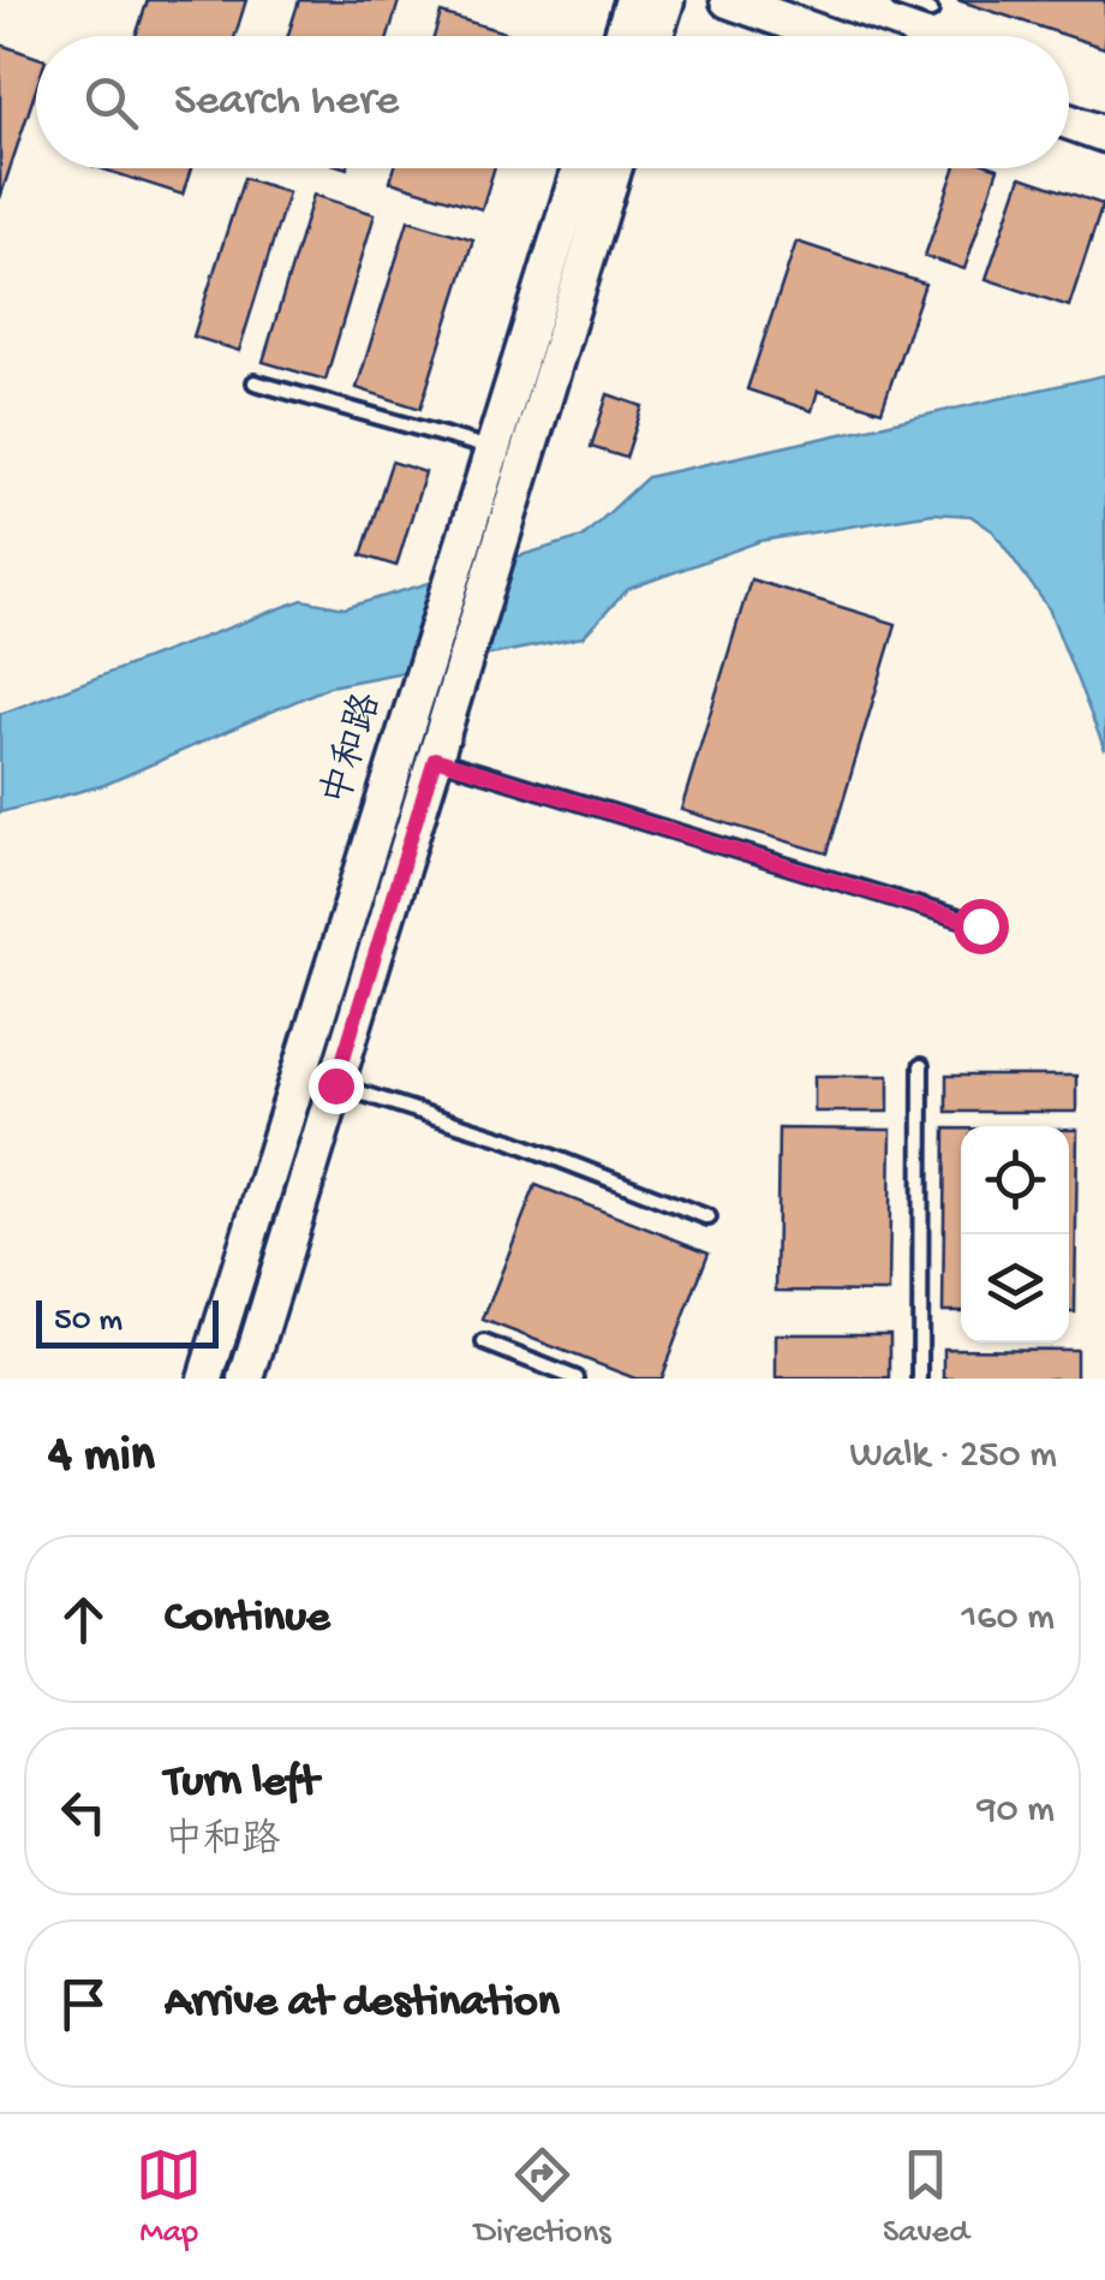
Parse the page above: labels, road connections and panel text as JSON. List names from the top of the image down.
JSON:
{
  "streets": {
    "main road": ["中和路"]
  },
  "scale_bar": "50 m",
  "page": {
    "search": "Search here",
    "scale": "50 m",
    "heading": ["4 min", "Walk · 250 m"],
    "list": [
      ["Continue", "160 m"],
      ["Turn left", "中和路", "90 m"],
      "Arrive at destination"
    ],
    "nav": ["Map", "Directions", "Saved"]
  }
}
